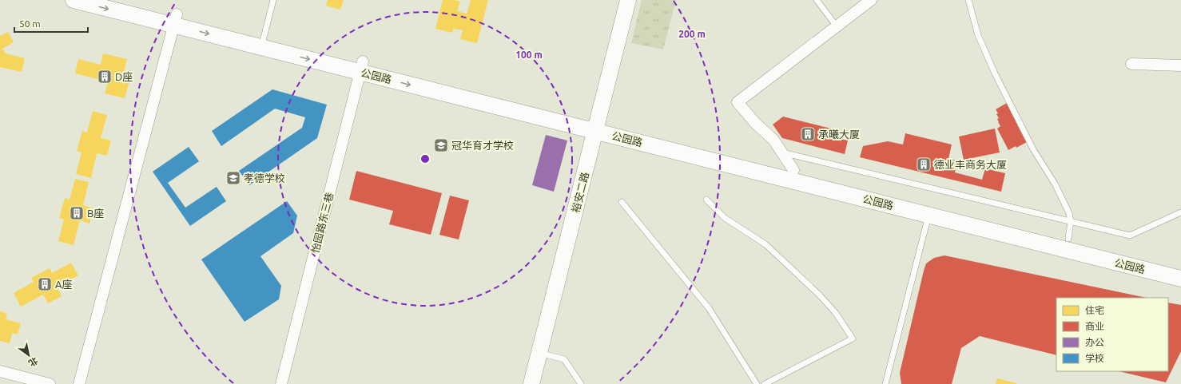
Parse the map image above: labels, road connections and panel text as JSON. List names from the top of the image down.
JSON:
{
  "streets": {
    "main road": ["公园路", "裕安二路"],
    "street": ["怡园路东三巷"]
  },
  "crossings": [
    ["公园路", "裕安二路"],
    ["公园路", "怡园路东三巷"]
  ],
  "places": {
    "building": [
      "D座",
      "承曦大厦",
      "德业丰商务大厦",
      "B座",
      "A座"
    ],
    "school or university": ["冠华育才学校", "孝德学校"]
  },
  "legend": [
    "住宅",
    "商业",
    "办公",
    "学校"
  ],
  "scale_bar": "50 m",
  "north": "bottom right",
  "rings": ["200 m", "100 m"]
}
